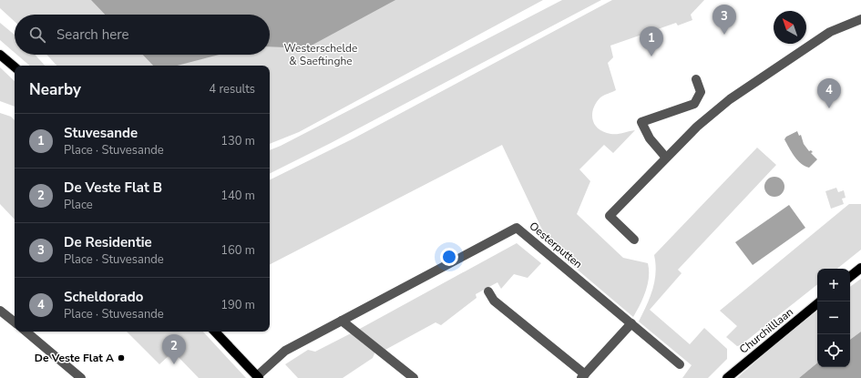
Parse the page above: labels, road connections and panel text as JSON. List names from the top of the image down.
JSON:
{
  "streets": {
    "main road": ["Churchilllaan"],
    "street": ["Oesterputten"]
  },
  "parks": ["Westerschelde & Saeftinghe"],
  "places": ["De Veste Flat A"],
  "north": "top left",
  "page": {
    "pins": [
      "3",
      "1",
      "4",
      "2"
    ],
    "search": "Search here",
    "heading": ["Nearby", "4 results"],
    "list": [
      {
        "mark": "1",
        "name": "Stuvesande",
        "note": "Place · Stuvesande",
        "value": "130 m"
      },
      {
        "mark": "2",
        "name": "De Veste Flat B",
        "note": "Place",
        "value": "140 m"
      },
      {
        "mark": "3",
        "name": "De Residentie",
        "note": "Place · Stuvesande",
        "value": "160 m"
      },
      {
        "mark": "4",
        "name": "Scheldorado",
        "note": "Place · Stuvesande",
        "value": "190 m"
      }
    ],
    "map_buttons": ["+", "−"]
  }
}
